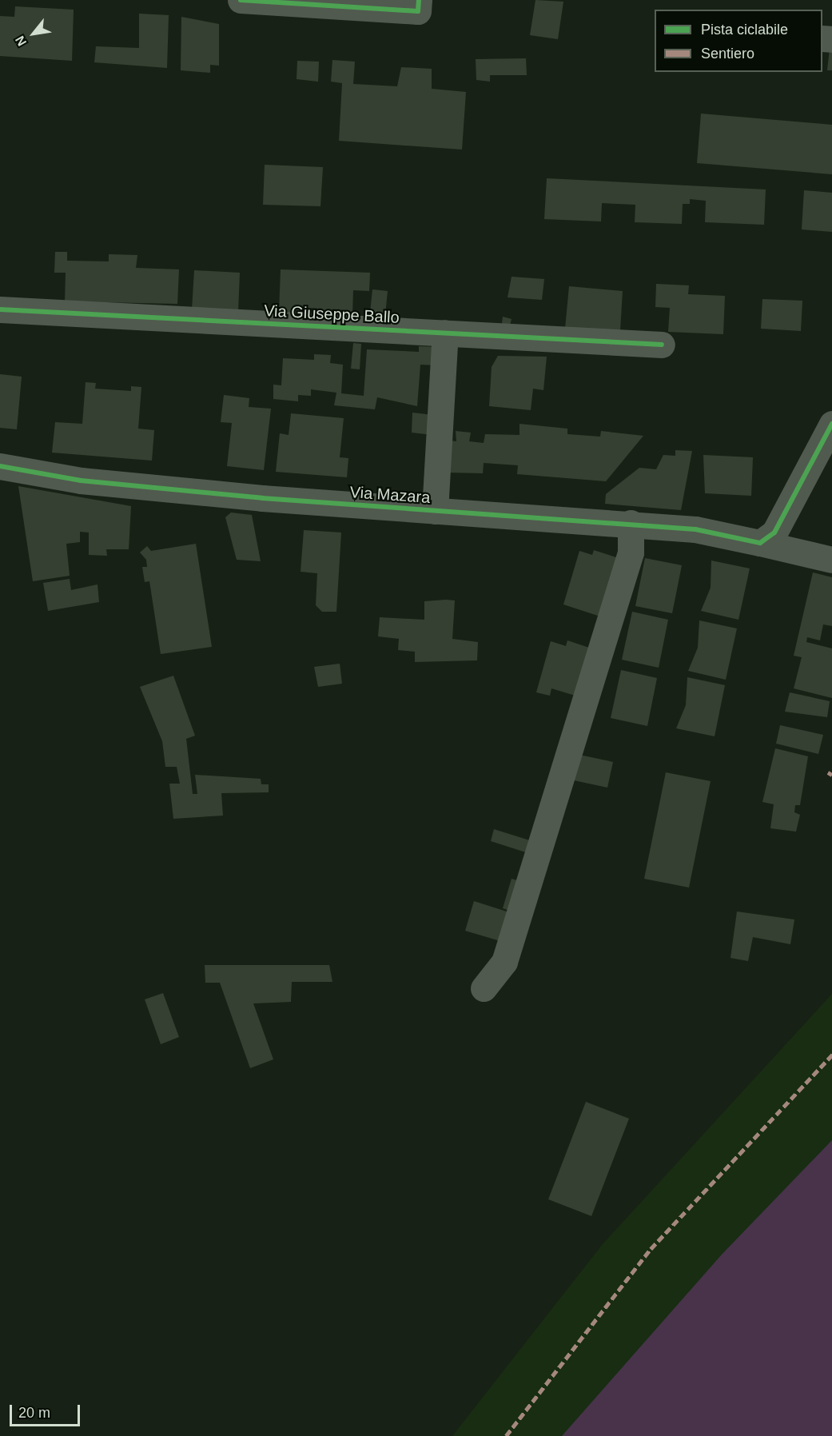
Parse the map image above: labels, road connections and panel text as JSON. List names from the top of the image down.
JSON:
{
  "streets": {
    "street": ["Via Giuseppe Ballo", "Via Mazara"]
  },
  "legend": ["Pista ciclabile", "Sentiero"],
  "scale_bar": "20 m",
  "north": "bottom left"
}
